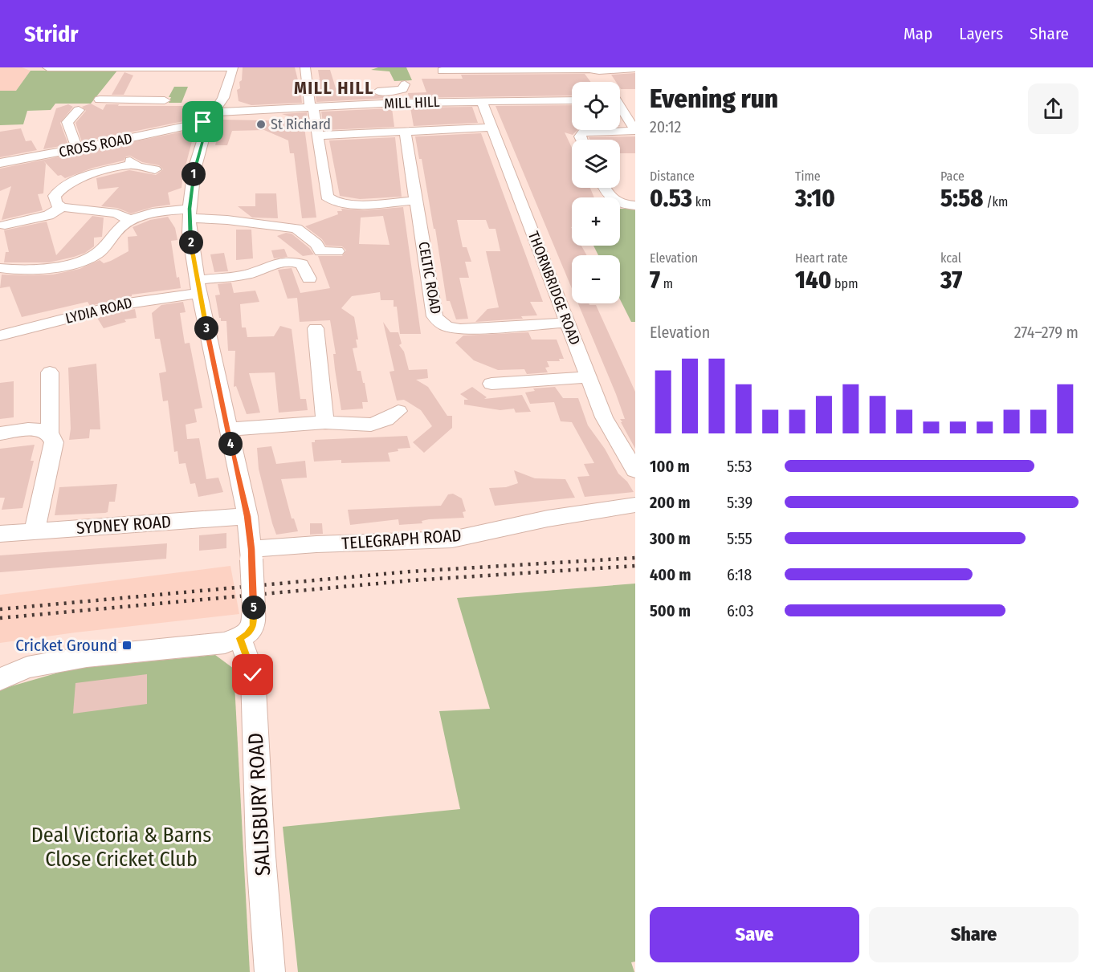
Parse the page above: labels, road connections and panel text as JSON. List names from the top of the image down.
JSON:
{
  "streets": {
    "street": [
      "MILL HILL",
      "CROSS ROAD",
      "CELTIC ROAD",
      "THORNBRIDGE ROAD",
      "LYDIA ROAD",
      "SYDNEY ROAD",
      "TELEGRAPH ROAD",
      "SALISBURY ROAD"
    ]
  },
  "crossings": [
    ["MILL HILL", "CROSS ROAD"],
    ["MILL HILL", "THORNBRIDGE ROAD"],
    ["CELTIC ROAD", "THORNBRIDGE ROAD"]
  ],
  "districts": ["MILL HILL"],
  "parks": ["Deal Victoria & Barns Close Cricket Club"],
  "places": {
    "other": ["St Richard"],
    "transit": ["Cricket Ground"]
  },
  "page": {
    "header": "Stridr",
    "nav": ["Map", "Layers", "Share"],
    "heading": ["Evening run", "20:12"],
    "map_buttons": ["+", "−"],
    "stats": [
      ["Distance", "0.53 km"],
      ["Time", "3:10"],
      ["Pace", "5:58 /km"],
      ["Elevation", "7 m"],
      ["Heart rate", "140 bpm"],
      ["kcal", "37"]
    ],
    "pins": [
      "1",
      "2",
      "3",
      "4",
      "5"
    ],
    "chart": ["Elevation", "274–279 m"],
    "list": [
      {
        "name": "100 m",
        "note": "5:53"
      },
      {
        "name": "200 m",
        "note": "5:39"
      },
      {
        "name": "300 m",
        "note": "5:55"
      },
      {
        "name": "400 m",
        "note": "6:18"
      },
      {
        "name": "500 m",
        "note": "6:03"
      }
    ],
    "buttons": ["Save", "Share"]
  }
}
